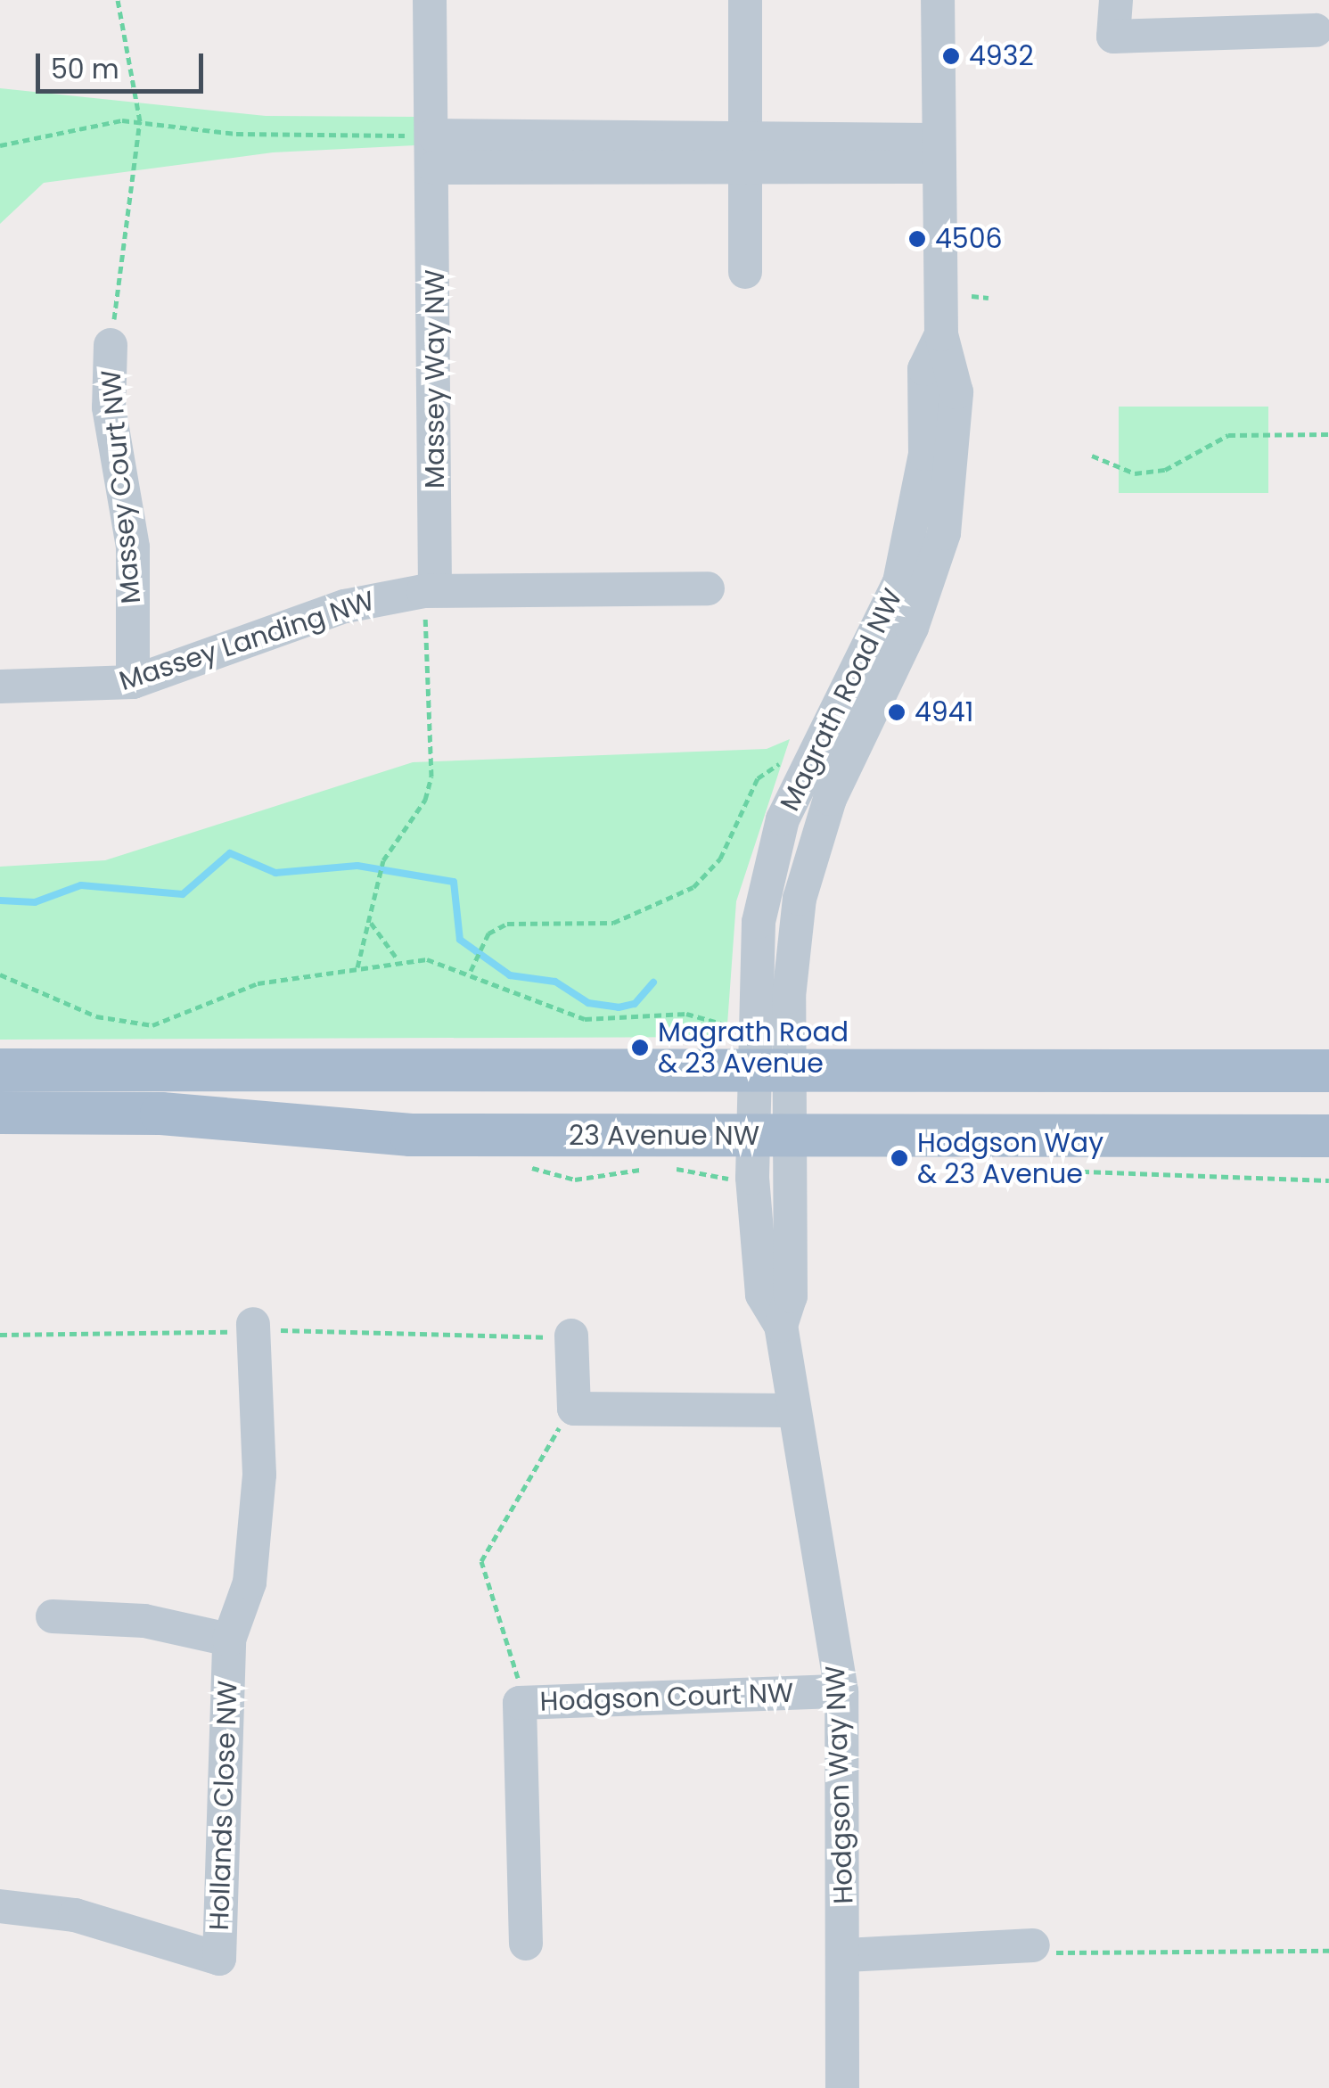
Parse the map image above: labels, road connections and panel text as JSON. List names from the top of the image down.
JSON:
{
  "streets": {
    "main road": ["23 Avenue NW"],
    "street": [
      "Massey Way NW",
      "Massey Court NW",
      "Massey Landing NW",
      "Magrath Road NW",
      "Hodgson Court NW",
      "Hodgson Way NW",
      "Hollands Close NW"
    ]
  },
  "crossings": [
    ["Massey Way NW", "Massey Landing NW"],
    ["Massey Court NW", "Massey Landing NW"],
    ["Magrath Road NW", "Hodgson Way NW"],
    ["23 Avenue NW", "Hodgson Way NW"],
    ["Hodgson Court NW", "Hodgson Way NW"]
  ],
  "places": [
    "4932",
    "4506",
    "4941",
    "Magrath Road & 23 Avenue",
    "Hodgson Way & 23 Avenue"
  ],
  "scale_bar": "50 m"
}
